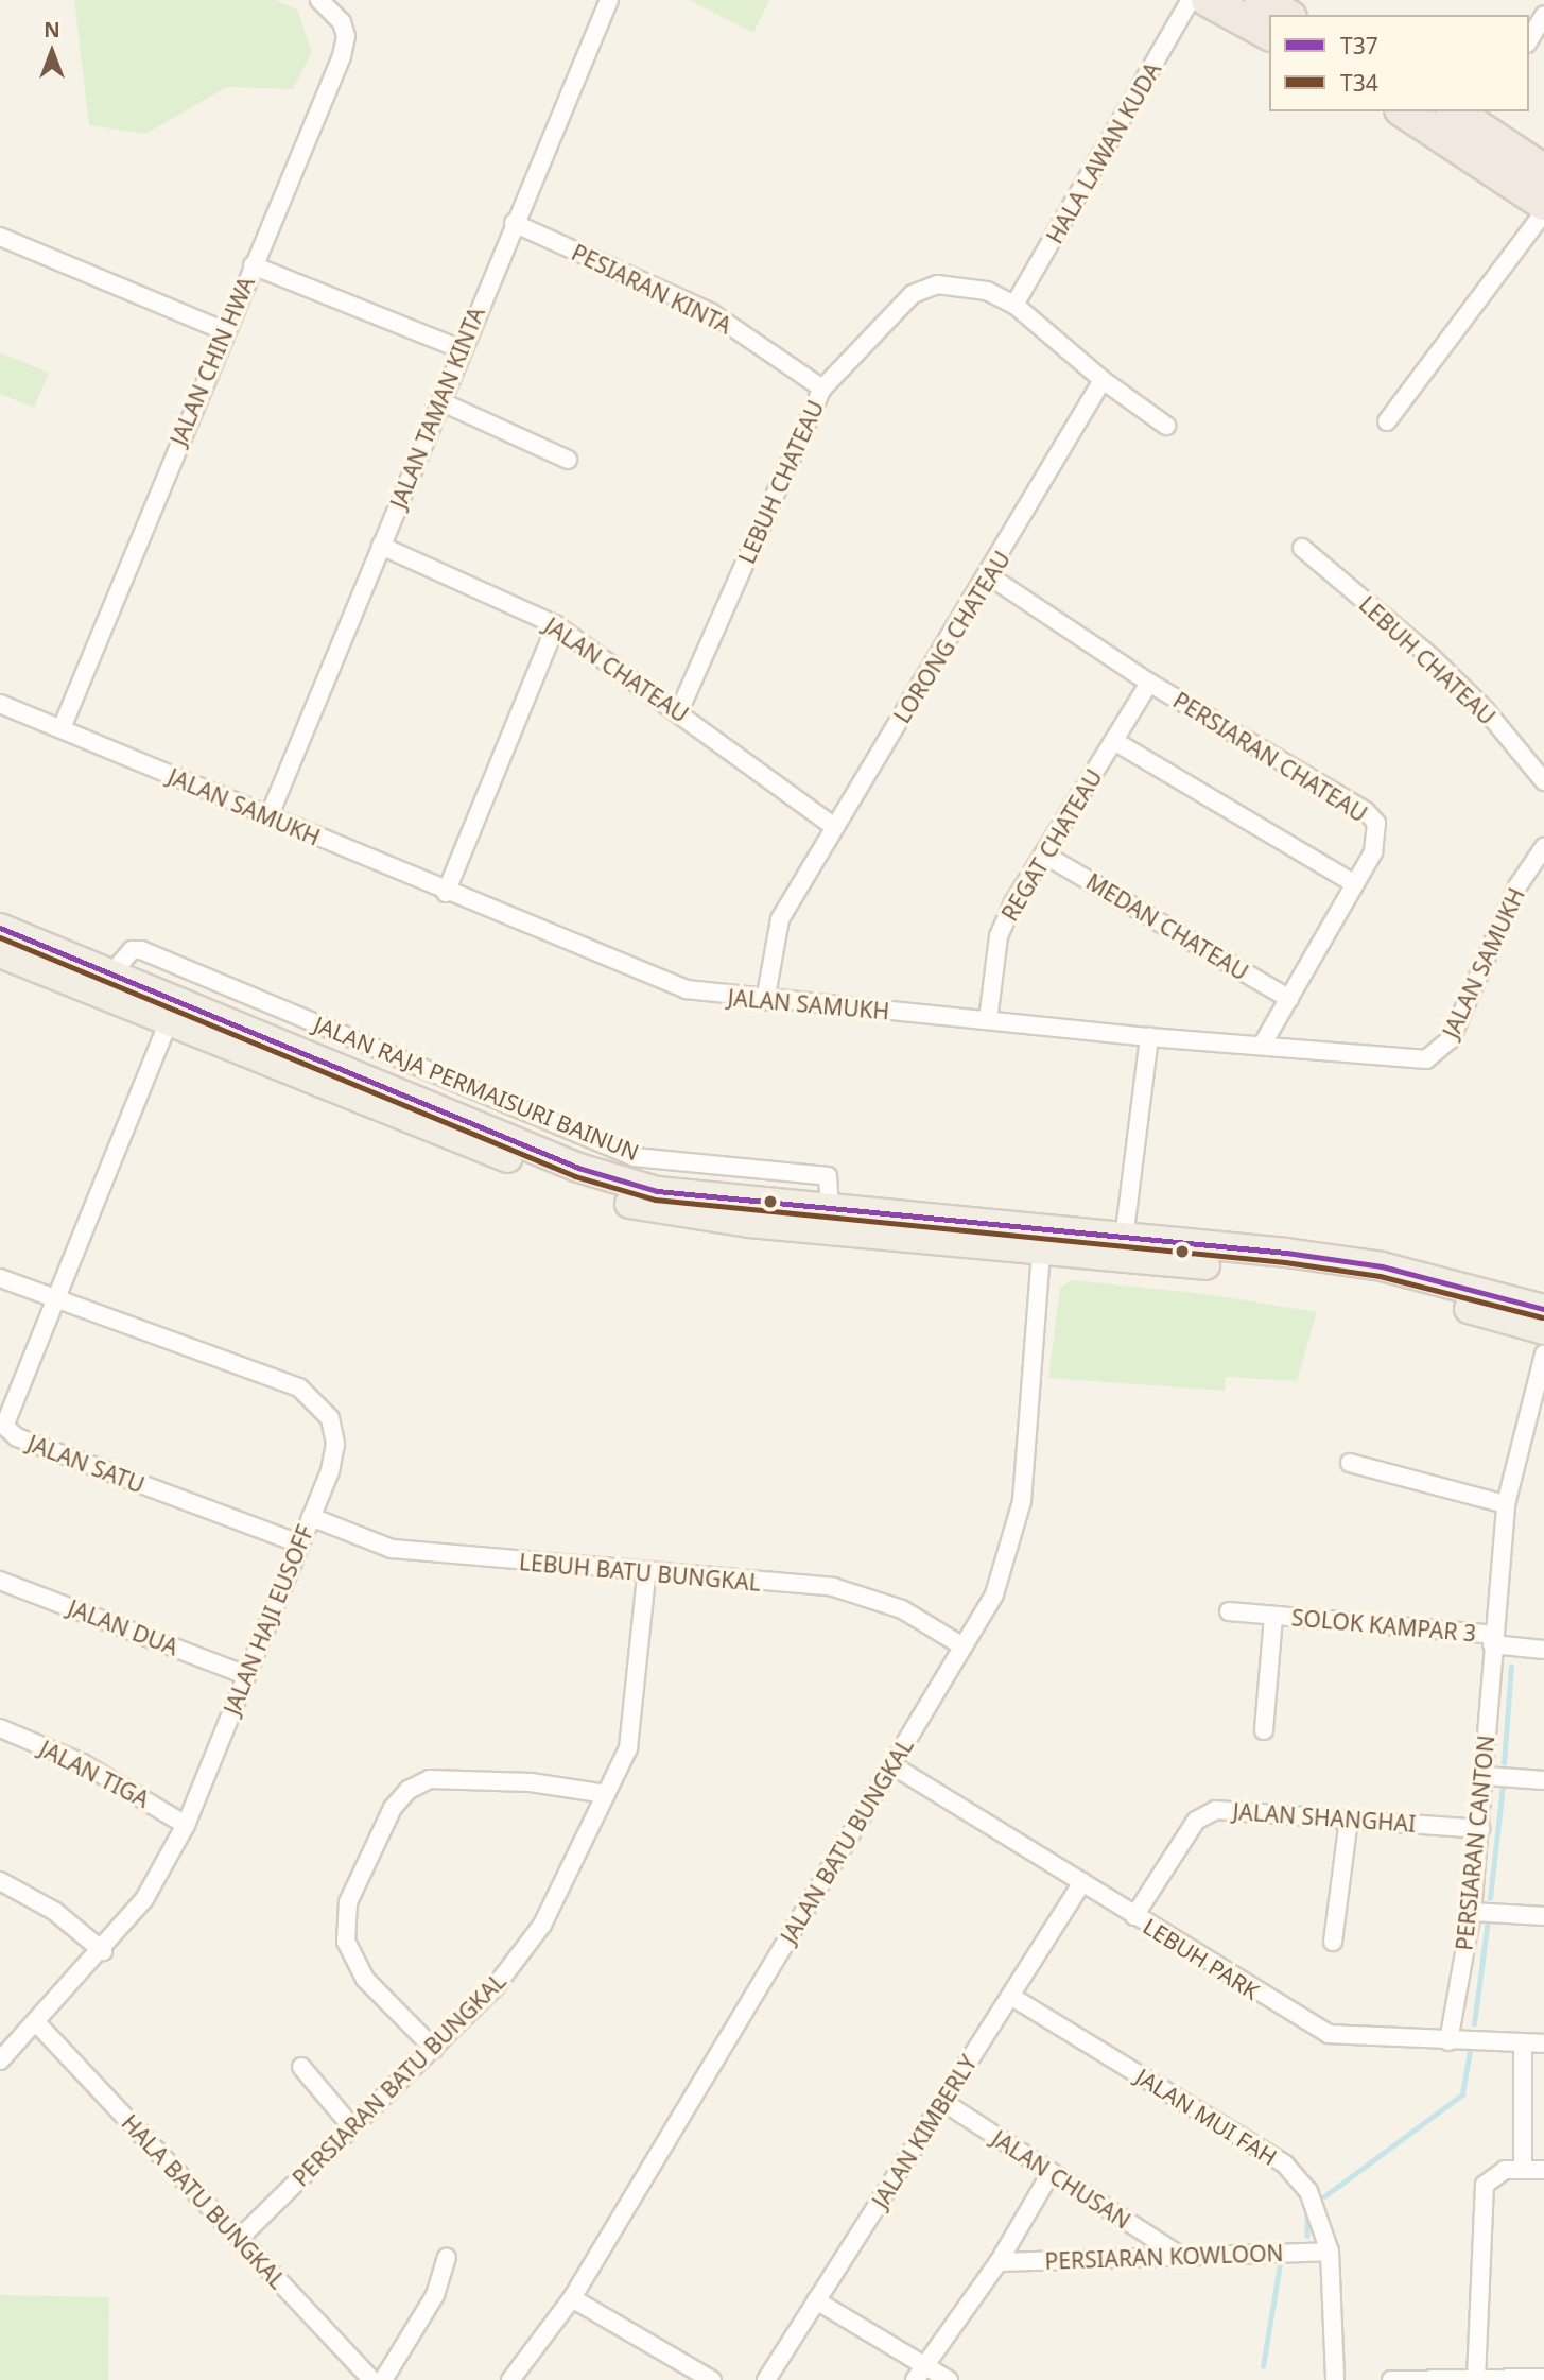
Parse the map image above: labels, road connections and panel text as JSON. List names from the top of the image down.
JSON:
{
  "streets": {
    "main road": ["JALAN RAJA PERMAISURI BAINUN"],
    "street": [
      "HALA LAWAN KUDA",
      "PESIARAN KINTA",
      "JALAN CHIN HWA",
      "JALAN TAMAN KINTA",
      "LEBUH CHATEAU",
      "LORONG CHATEAU",
      "JALAN CHATEAU",
      "PERSIARAN CHATEAU",
      "JALAN SAMUKH",
      "REGAT CHATEAU",
      "MEDAN CHATEAU",
      "JALAN SATU",
      "LEBUH BATU BUNGKAL",
      "JALAN HAJI EUSOFF",
      "SOLOK KAMPAR 3",
      "JALAN DUA",
      "JALAN TIGA",
      "JALAN SHANGHAI",
      "JALAN BATU BUNGKAL",
      "PERSIARAN CANTON",
      "LEBUH PARK",
      "PERSIARAN BATU BUNGKAL",
      "JALAN MUI FAH",
      "JALAN KIMBERLY",
      "JALAN CHUSAN",
      "HALA BATU BUNGKAL",
      "PERSIARAN KOWLOON"
    ]
  },
  "crossings": [
    ["HALA LAWAN KUDA", "LEBUH CHATEAU"],
    ["PESIARAN KINTA", "JALAN TAMAN KINTA"],
    ["PESIARAN KINTA", "LEBUH CHATEAU"],
    ["JALAN CHIN HWA", "JALAN SAMUKH"],
    ["JALAN TAMAN KINTA", "JALAN CHATEAU"],
    ["JALAN TAMAN KINTA", "JALAN SAMUKH"],
    ["LEBUH CHATEAU", "JALAN CHATEAU"],
    ["LORONG CHATEAU", "JALAN CHATEAU"],
    ["LORONG CHATEAU", "PERSIARAN CHATEAU"],
    ["LORONG CHATEAU", "JALAN SAMUKH"],
    ["PERSIARAN CHATEAU", "JALAN SAMUKH"],
    ["PERSIARAN CHATEAU", "REGAT CHATEAU"],
    ["PERSIARAN CHATEAU", "MEDAN CHATEAU"],
    ["JALAN SAMUKH", "REGAT CHATEAU"],
    ["REGAT CHATEAU", "MEDAN CHATEAU"],
    ["JALAN SATU", "JALAN HAJI EUSOFF"],
    ["LEBUH BATU BUNGKAL", "JALAN HAJI EUSOFF"],
    ["LEBUH BATU BUNGKAL", "JALAN BATU BUNGKAL"],
    ["LEBUH BATU BUNGKAL", "PERSIARAN BATU BUNGKAL"],
    ["JALAN HAJI EUSOFF", "JALAN DUA"],
    ["JALAN HAJI EUSOFF", "JALAN TIGA"],
    ["JALAN HAJI EUSOFF", "HALA BATU BUNGKAL"],
    ["SOLOK KAMPAR 3", "PERSIARAN CANTON"],
    ["JALAN SHANGHAI", "PERSIARAN CANTON"],
    ["JALAN SHANGHAI", "LEBUH PARK"],
    ["JALAN BATU BUNGKAL", "LEBUH PARK"],
    ["PERSIARAN CANTON", "LEBUH PARK"],
    ["LEBUH PARK", "JALAN KIMBERLY"],
    ["PERSIARAN BATU BUNGKAL", "HALA BATU BUNGKAL"],
    ["JALAN MUI FAH", "JALAN KIMBERLY"],
    ["JALAN MUI FAH", "PERSIARAN KOWLOON"],
    ["JALAN KIMBERLY", "JALAN CHUSAN"],
    ["JALAN CHUSAN", "PERSIARAN KOWLOON"]
  ],
  "lines": ["transit line T37", "transit line T34"],
  "legend": ["T37", "T34"],
  "north": "top"
}
